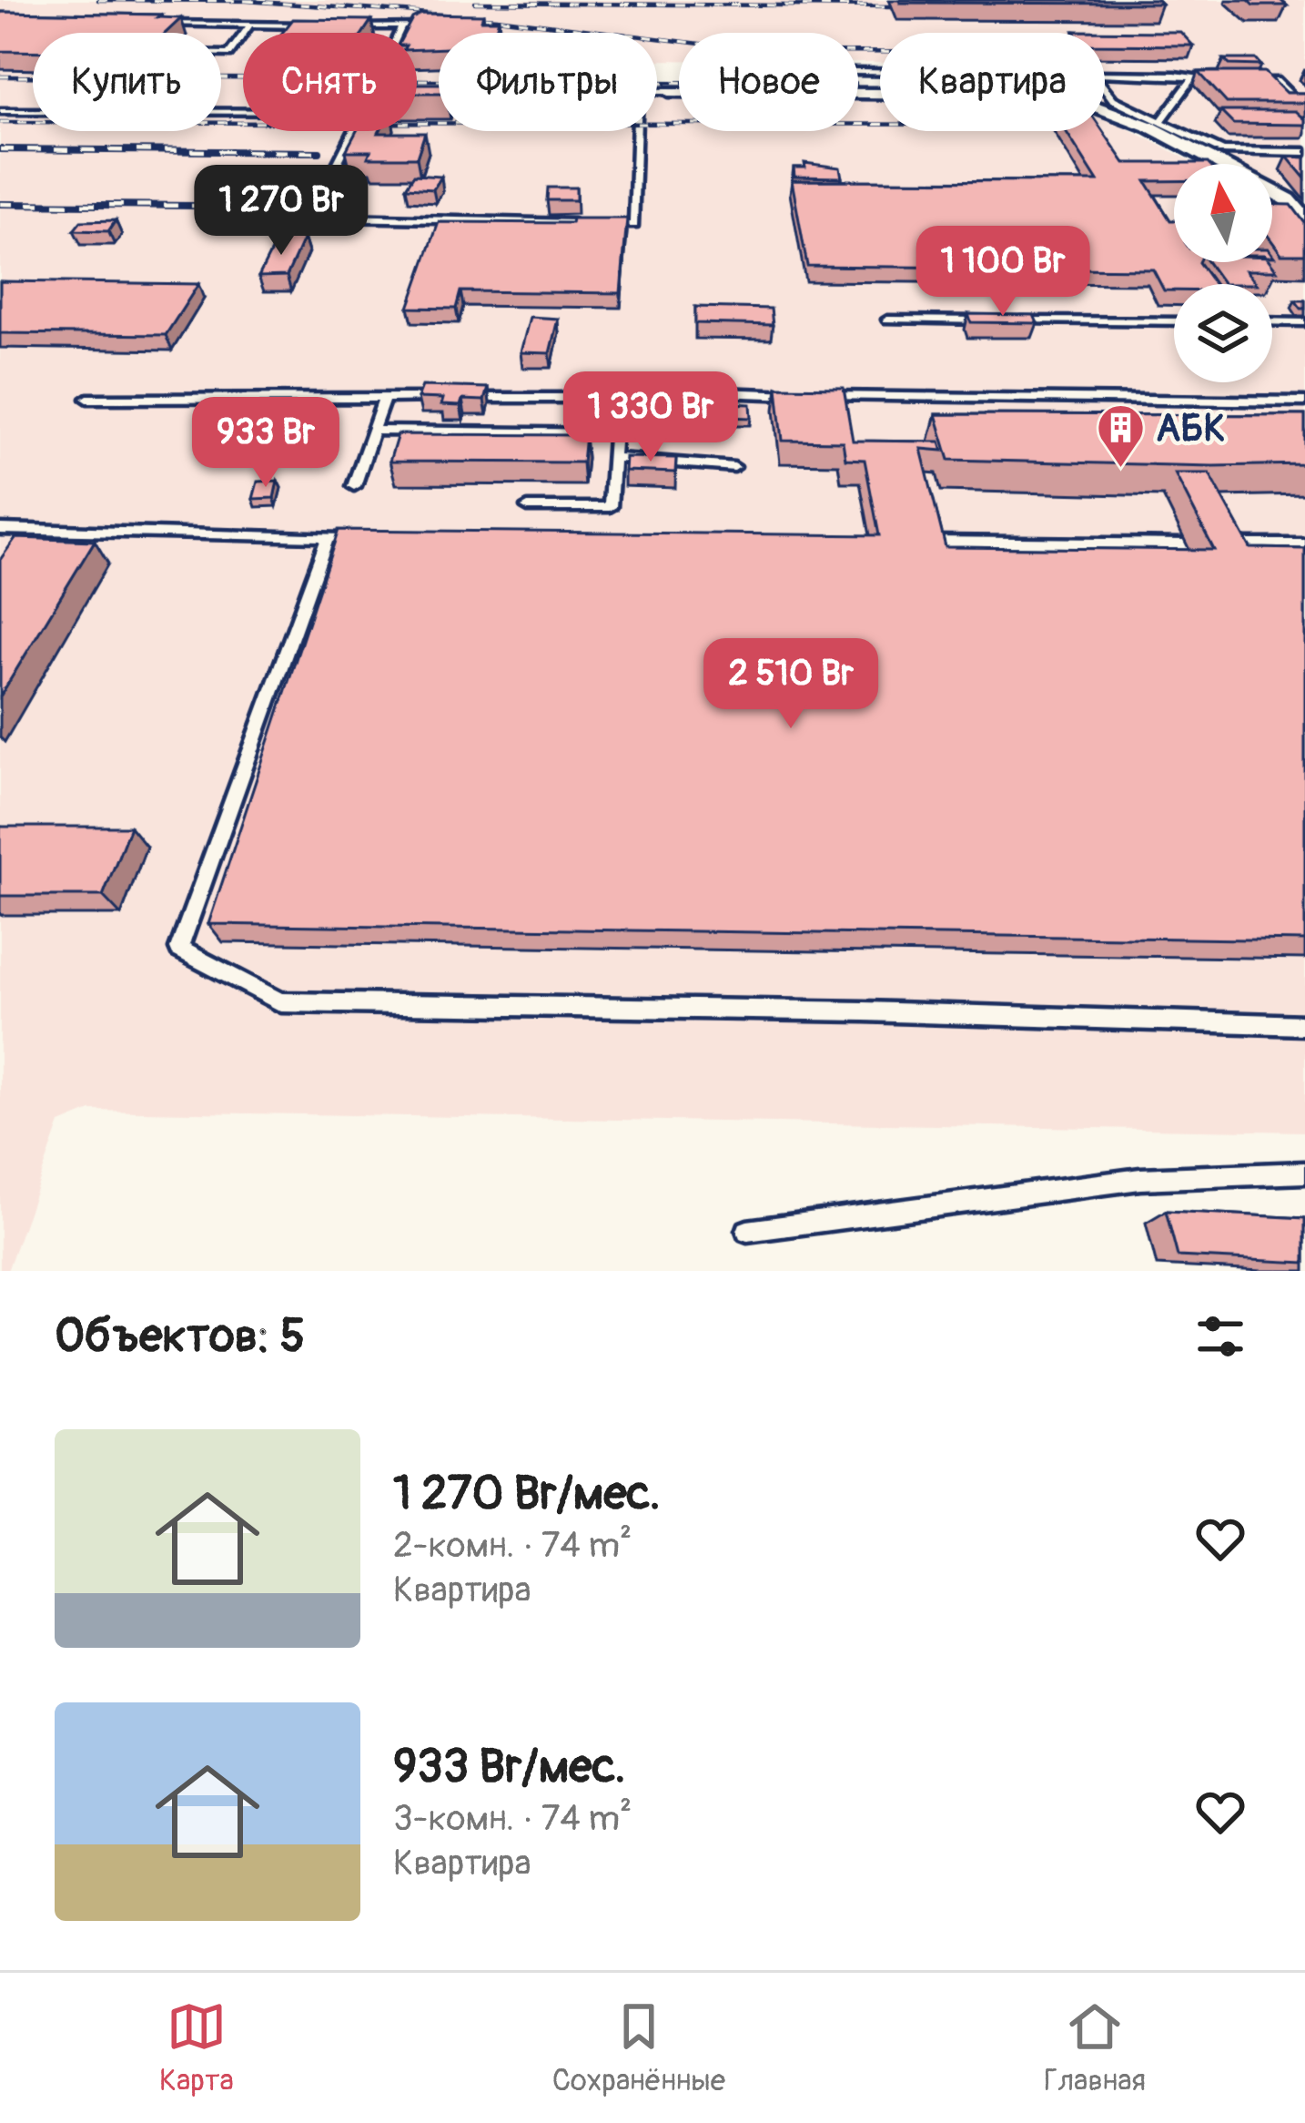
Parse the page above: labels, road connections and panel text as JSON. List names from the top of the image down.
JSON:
{
  "places": {
    "building": ["АБК"]
  },
  "north": "top",
  "page": {
    "chip": [
      "Купить",
      "Снять",
      "Фильтры",
      "Новое",
      "Квартира"
    ],
    "price": [
      "1 270 Br",
      "1 100 Br",
      "1 330 Br",
      "933 Br",
      "2 510 Br"
    ],
    "heading": "Объектов: 5",
    "list": [
      {
        "name": "1 270 Br/мес.",
        "note": "2-комн. · 74 m² · Квартира"
      },
      {
        "name": "933 Br/мес.",
        "note": "3-комн. · 74 m² · Квартира"
      }
    ],
    "tabs": ["Карта", "Сохранённые", "Главная"]
  }
}
